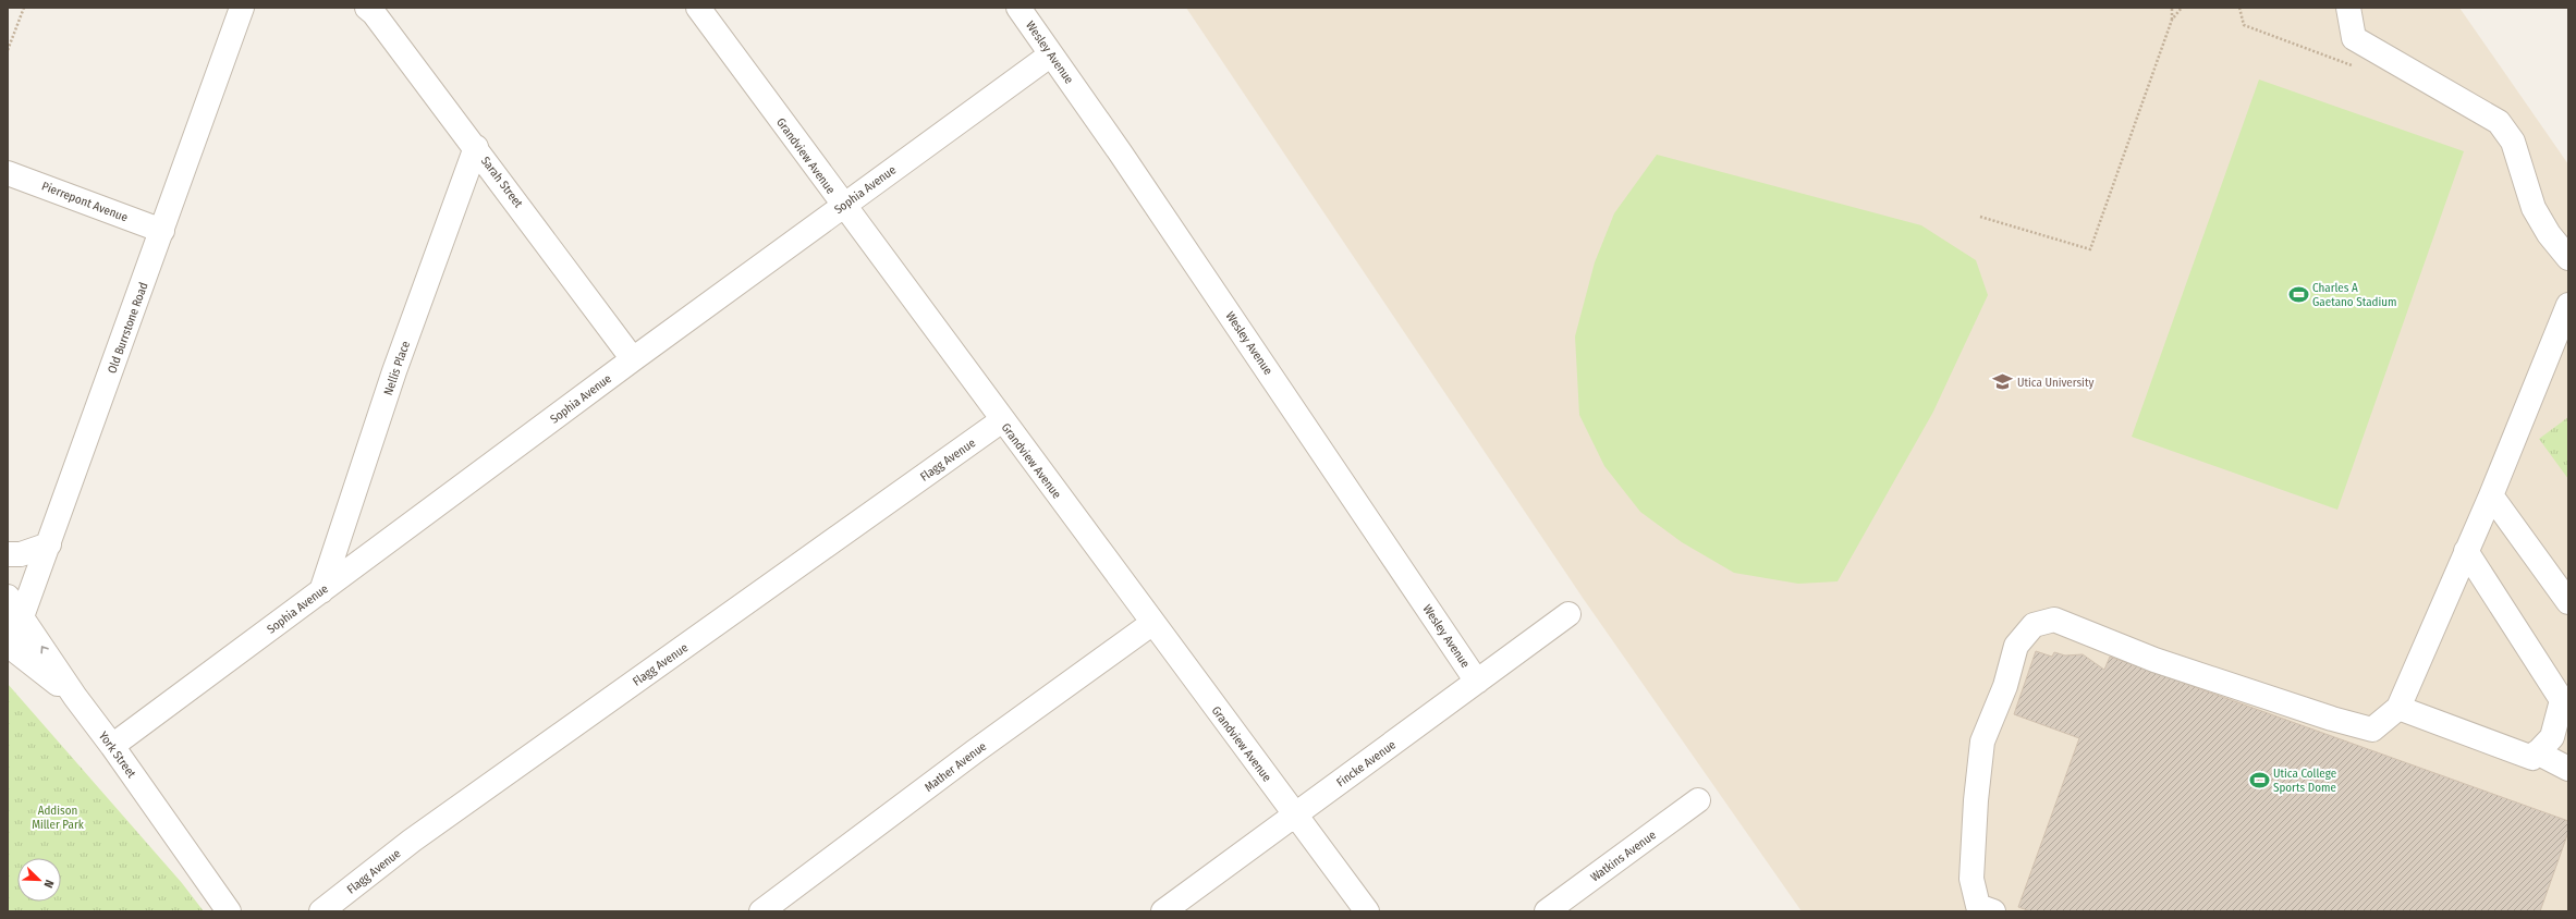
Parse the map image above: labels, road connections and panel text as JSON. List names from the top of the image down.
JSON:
{
  "streets": {
    "street": [
      "Wesley Avenue",
      "Grandview Avenue",
      "Sarah Street",
      "Sophia Avenue",
      "Pierrepont Avenue",
      "Old Burrstone Road",
      "Nellis Place",
      "Flagg Avenue",
      "York Street",
      "Fincke Avenue",
      "Mather Avenue",
      "Watkins Avenue"
    ]
  },
  "crossings": [
    ["Wesley Avenue", "Sophia Avenue"],
    ["Wesley Avenue", "Fincke Avenue"],
    ["Grandview Avenue", "Sophia Avenue"],
    ["Grandview Avenue", "Flagg Avenue"],
    ["Grandview Avenue", "Fincke Avenue"],
    ["Grandview Avenue", "Mather Avenue"],
    ["Sarah Street", "Sophia Avenue"],
    ["Sarah Street", "Nellis Place"],
    ["Sophia Avenue", "Nellis Place"],
    ["Sophia Avenue", "York Street"],
    ["Pierrepont Avenue", "Old Burrstone Road"],
    ["Old Burrstone Road", "York Street"]
  ],
  "parks": ["Addison Miller Park"],
  "places": {
    "sports": ["Charles A Gaetano Stadium", "Utica College Sports Dome"],
    "school or university": ["Utica University"]
  },
  "north": "bottom right"
}
